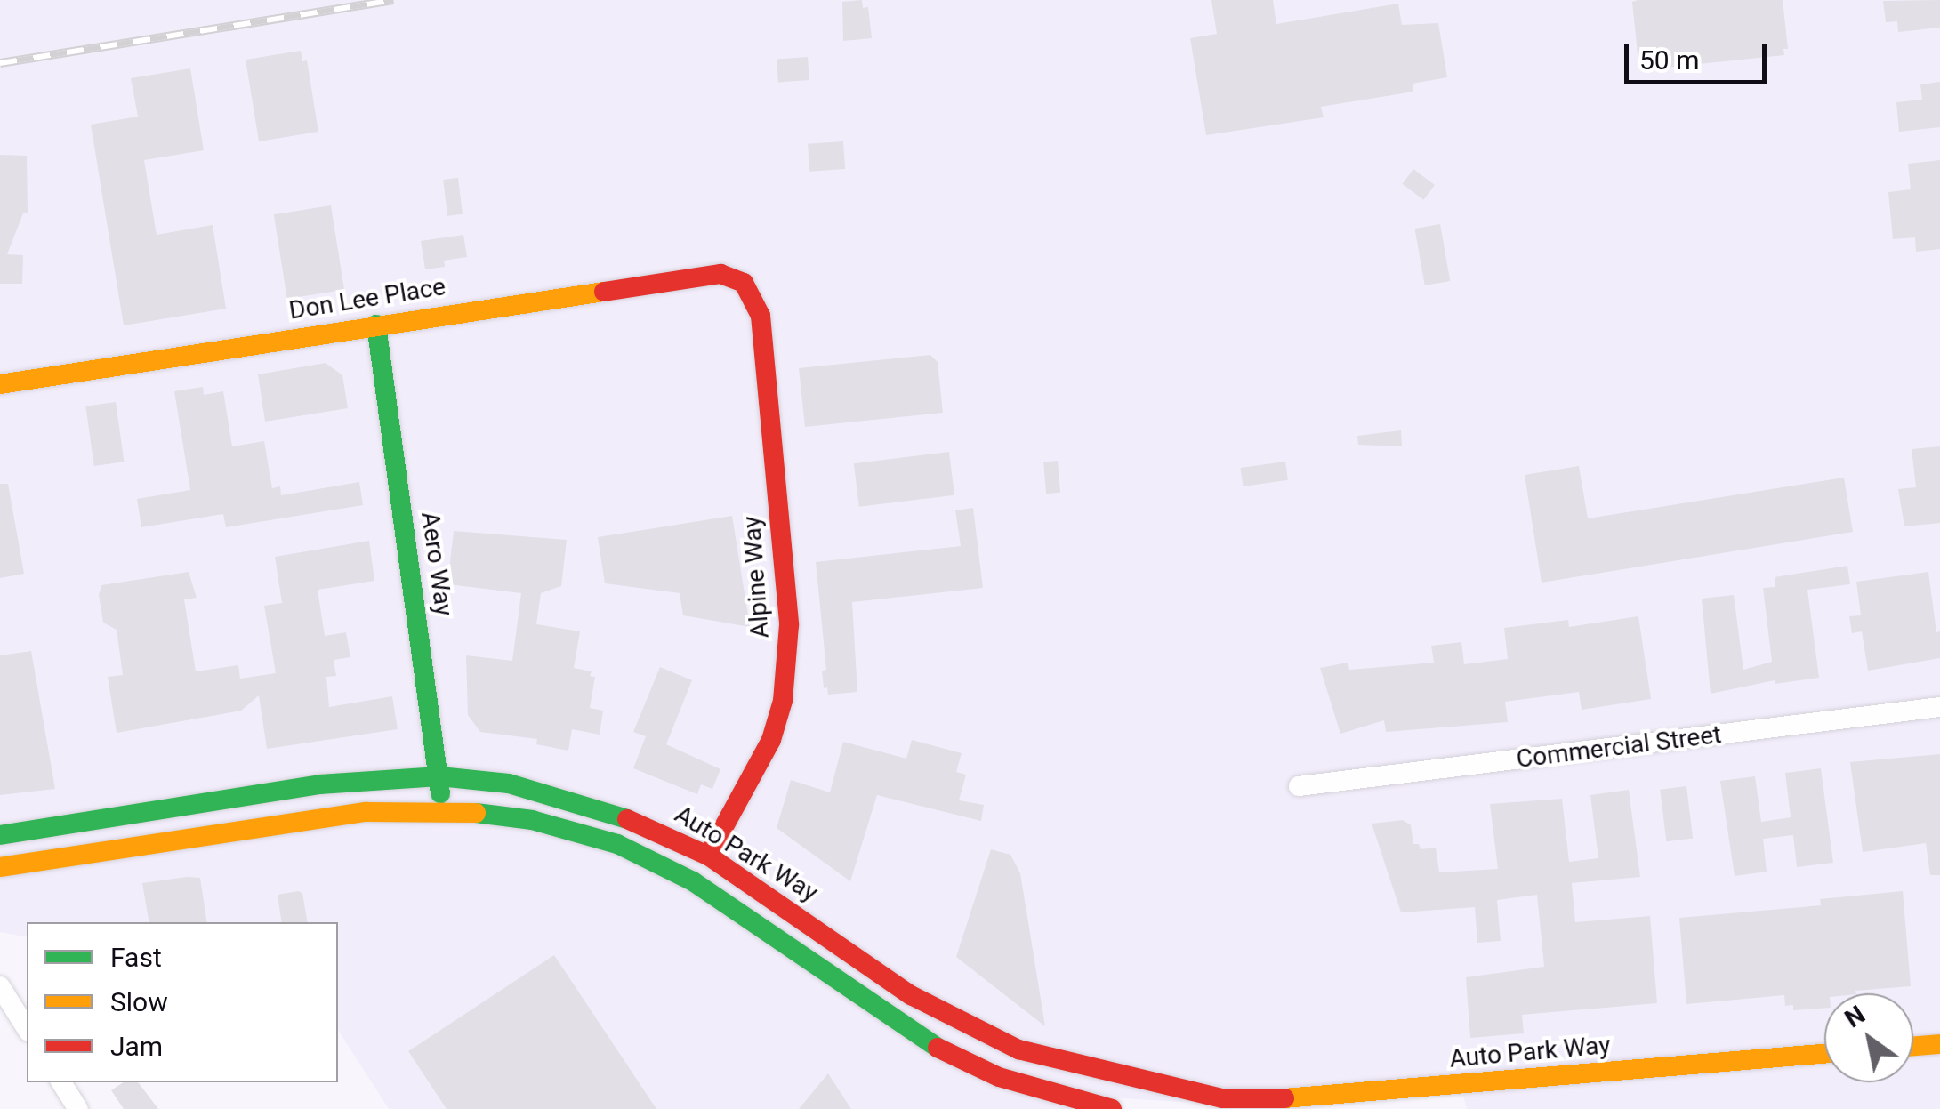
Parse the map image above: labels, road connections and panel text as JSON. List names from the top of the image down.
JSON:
{
  "streets": {
    "main road": [
      "Don Lee Place",
      "Aero Way",
      "Alpine Way",
      "Auto Park Way"
    ],
    "street": ["Commercial Street"]
  },
  "crossings": [
    ["Don Lee Place", "Aero Way"],
    ["Don Lee Place", "Alpine Way"],
    ["Aero Way", "Auto Park Way"],
    ["Alpine Way", "Auto Park Way"]
  ],
  "legend": ["Fast", "Slow", "Jam"],
  "scale_bar": "50 m",
  "north": "top left"
}
